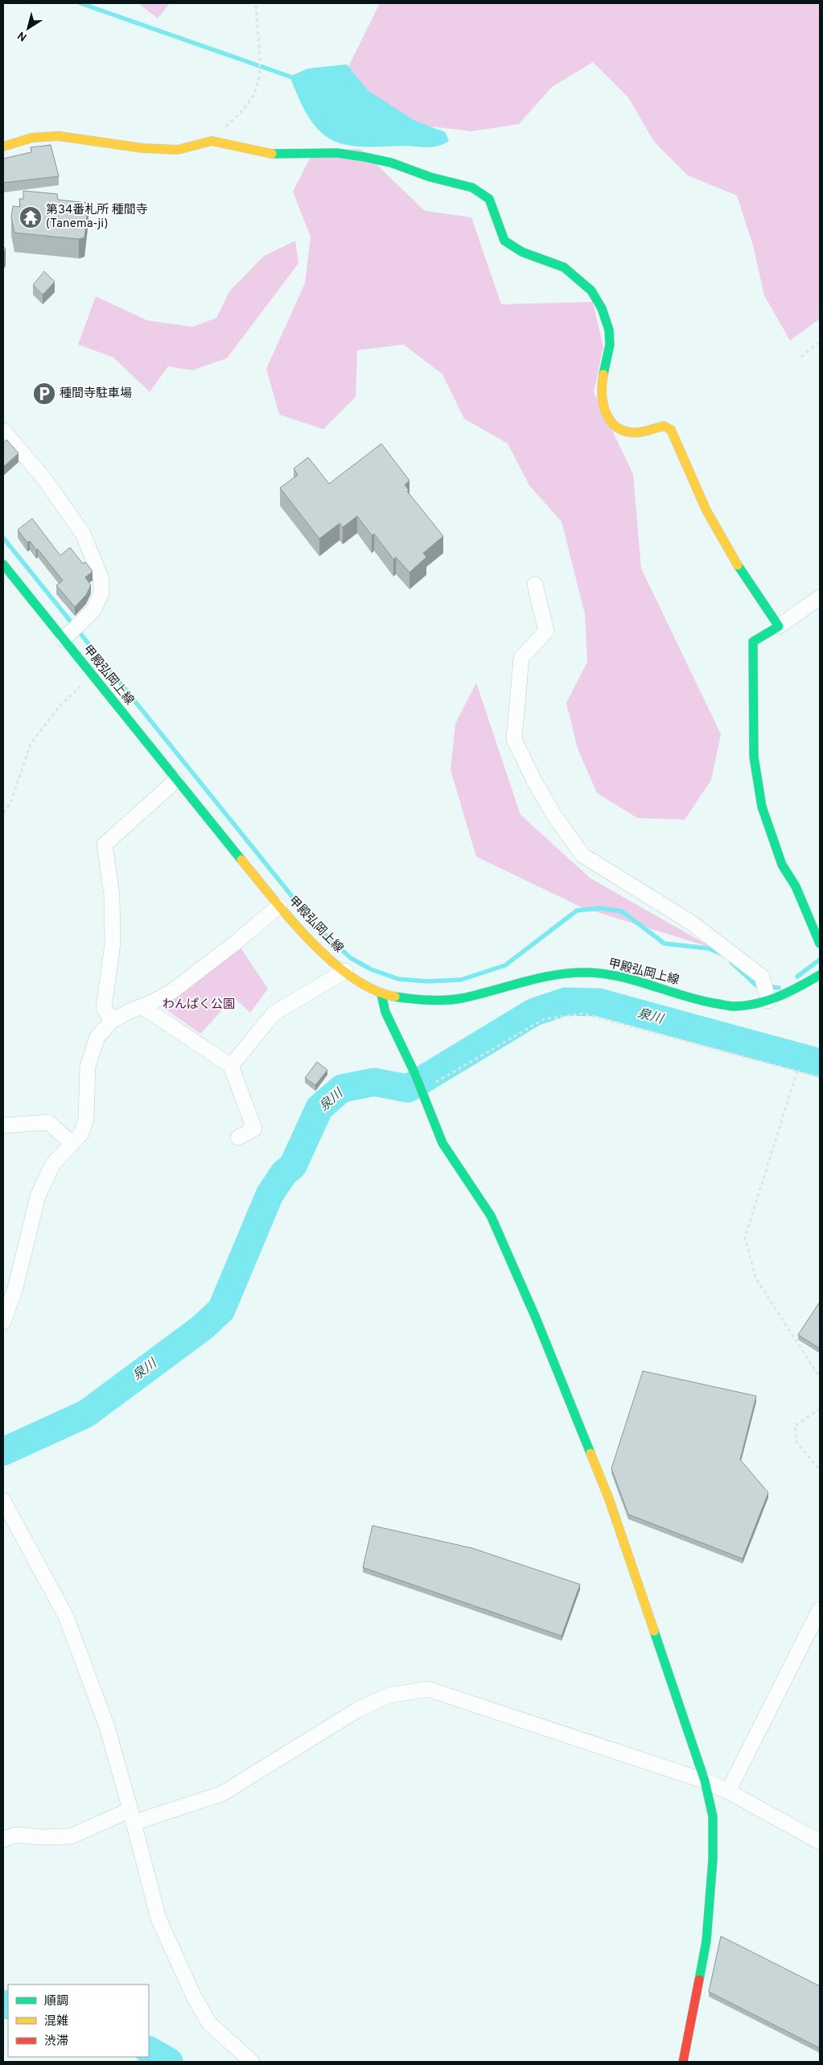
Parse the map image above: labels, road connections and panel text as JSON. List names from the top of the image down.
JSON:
{
  "streets": {
    "street": ["甲殿弘岡上線"]
  },
  "water": ["泉川"],
  "parks": ["わんぱく公園"],
  "places": {
    "temple": ["第34番札所 種間寺 (Tanema-ji)"],
    "parking": ["種間寺駐車場"]
  },
  "legend": ["順調", "混雑", "渋滞"],
  "north": "bottom left"
}
